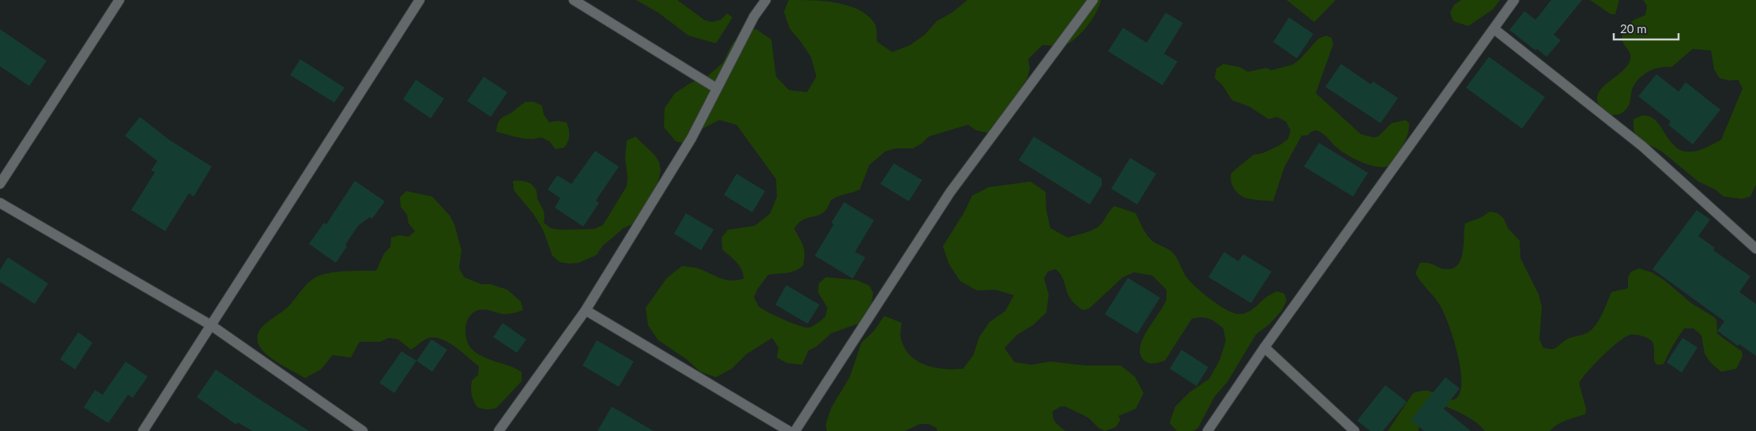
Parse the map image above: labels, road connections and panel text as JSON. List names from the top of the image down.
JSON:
{
  "scale_bar": "20 m"
}
